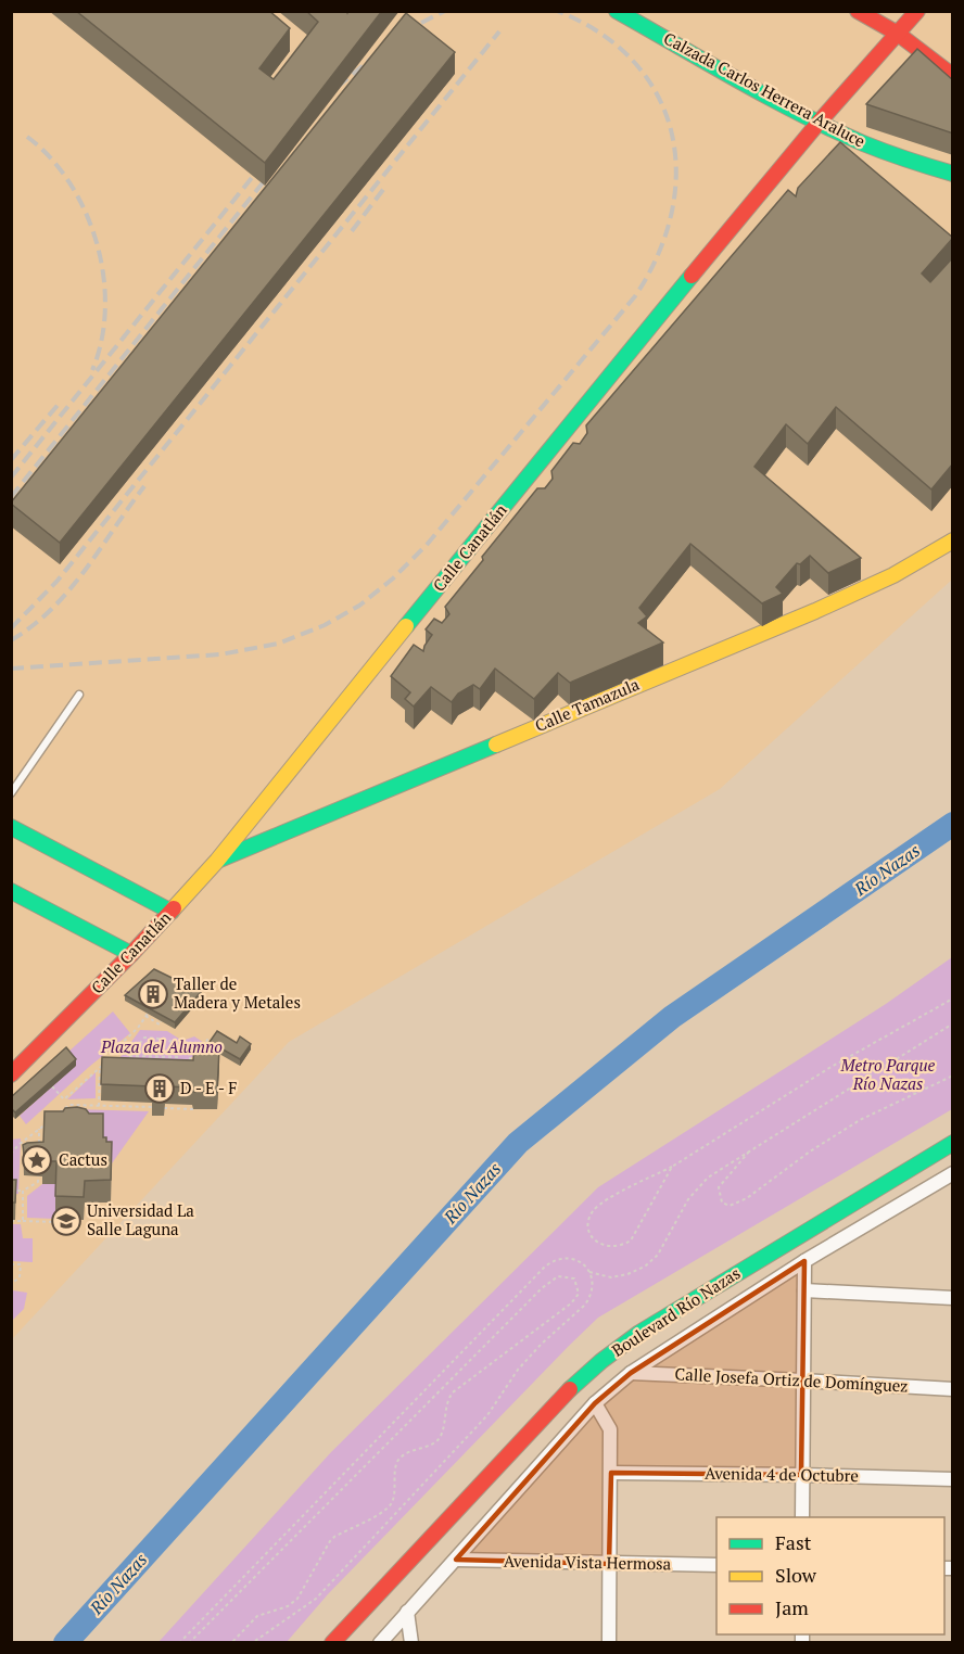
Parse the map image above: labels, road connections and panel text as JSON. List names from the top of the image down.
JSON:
{
  "streets": {
    "street": [
      "Calzada Carlos Herrera Araluce",
      "Calle Canatlán",
      "Calle Tamazula",
      "Boulevard Río Nazas",
      "Calle Josefa Ortiz de Domínguez",
      "Avenida 4 de Octubre",
      "Avenida Vista Hermosa"
    ]
  },
  "crossings": [
    ["Calzada Carlos Herrera Araluce", "Calle Canatlán"],
    ["Calle Canatlán", "Calle Tamazula"],
    ["Boulevard Río Nazas", "Calle Josefa Ortiz de Domínguez"],
    ["Boulevard Río Nazas", "Avenida Vista Hermosa"]
  ],
  "water": ["Río Nazas"],
  "parks": ["Plaza del Alumno", "Metro Parque Río Nazas"],
  "places": {
    "building": ["Taller de Madera y Metales", "D - E - F"],
    "place": ["Cactus"],
    "school or university": ["Universidad La Salle Laguna"]
  },
  "legend": ["Fast", "Slow", "Jam"]
}
